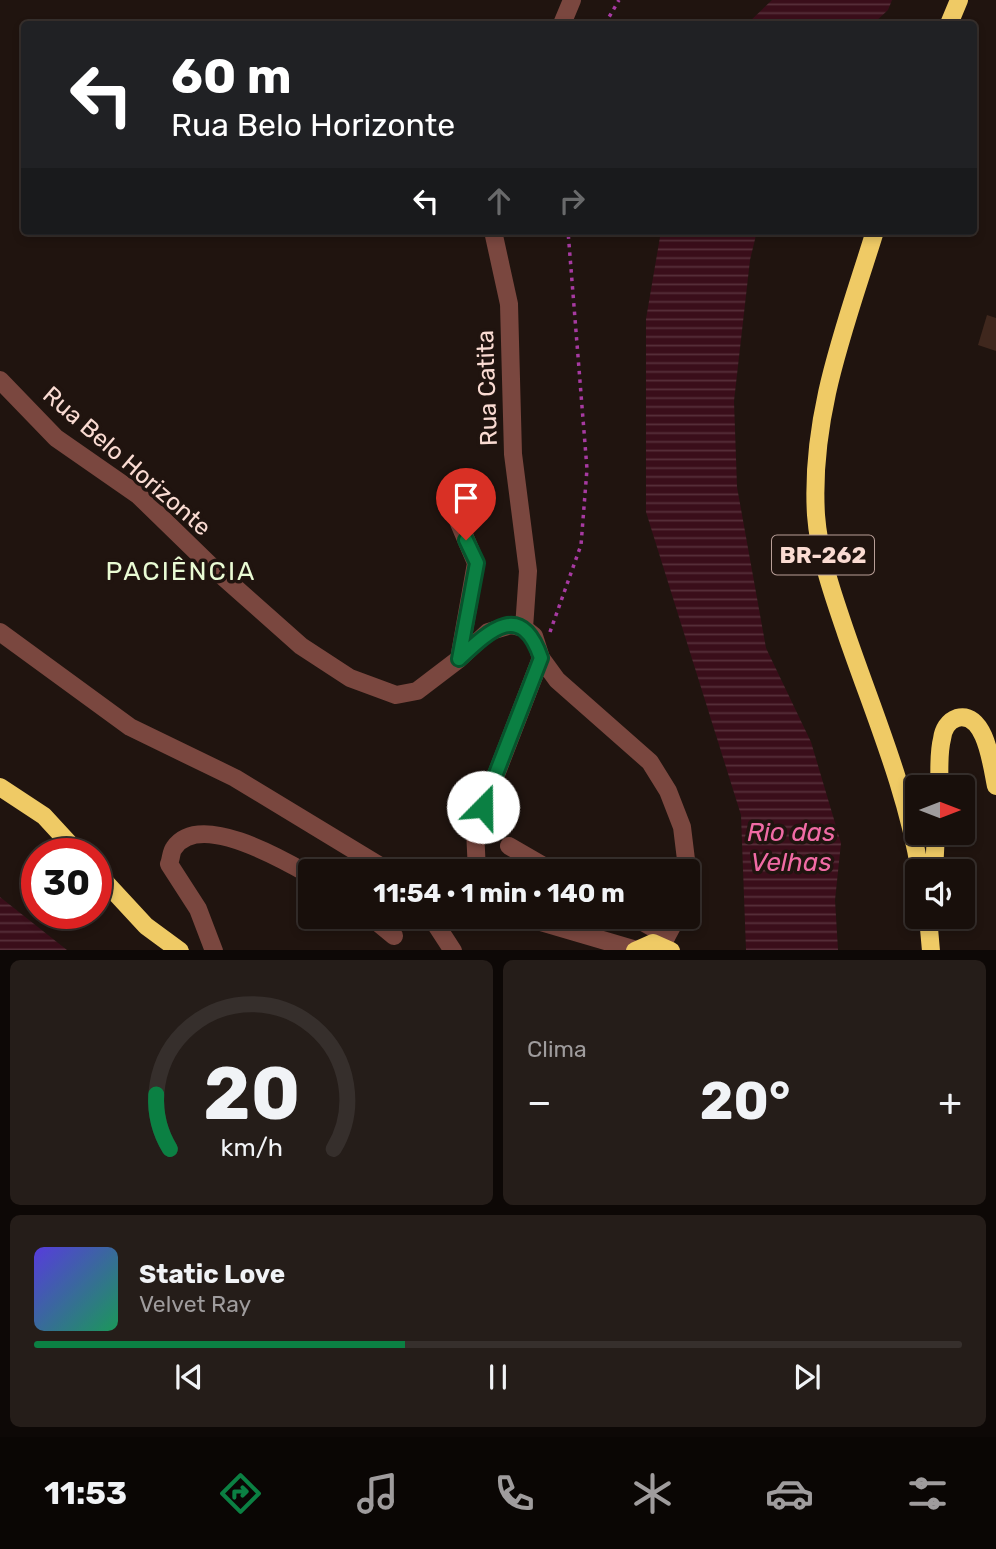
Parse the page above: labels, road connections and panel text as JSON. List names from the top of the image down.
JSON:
{
  "streets": {
    "main road": ["BR-262"],
    "street": ["Rua Catita", "Rua Belo Horizonte"]
  },
  "crossings": [
    ["Rua Catita", "Rua Belo Horizonte"]
  ],
  "districts": ["PACIÊNCIA"],
  "water": ["Rio das Velhas"],
  "north": "right",
  "page": {
    "turn": ["60 m", "Rua Belo Horizonte"],
    "limit": "30",
    "trip": "11:54 · 1 min · 140 m",
    "tile": "Clima",
    "heat": ["−", "20°", "+"],
    "song": ["Static Love", "Velvet Ray"],
    "tabs": "11:53",
    "gauge": ["20", "km/h"]
  }
}
